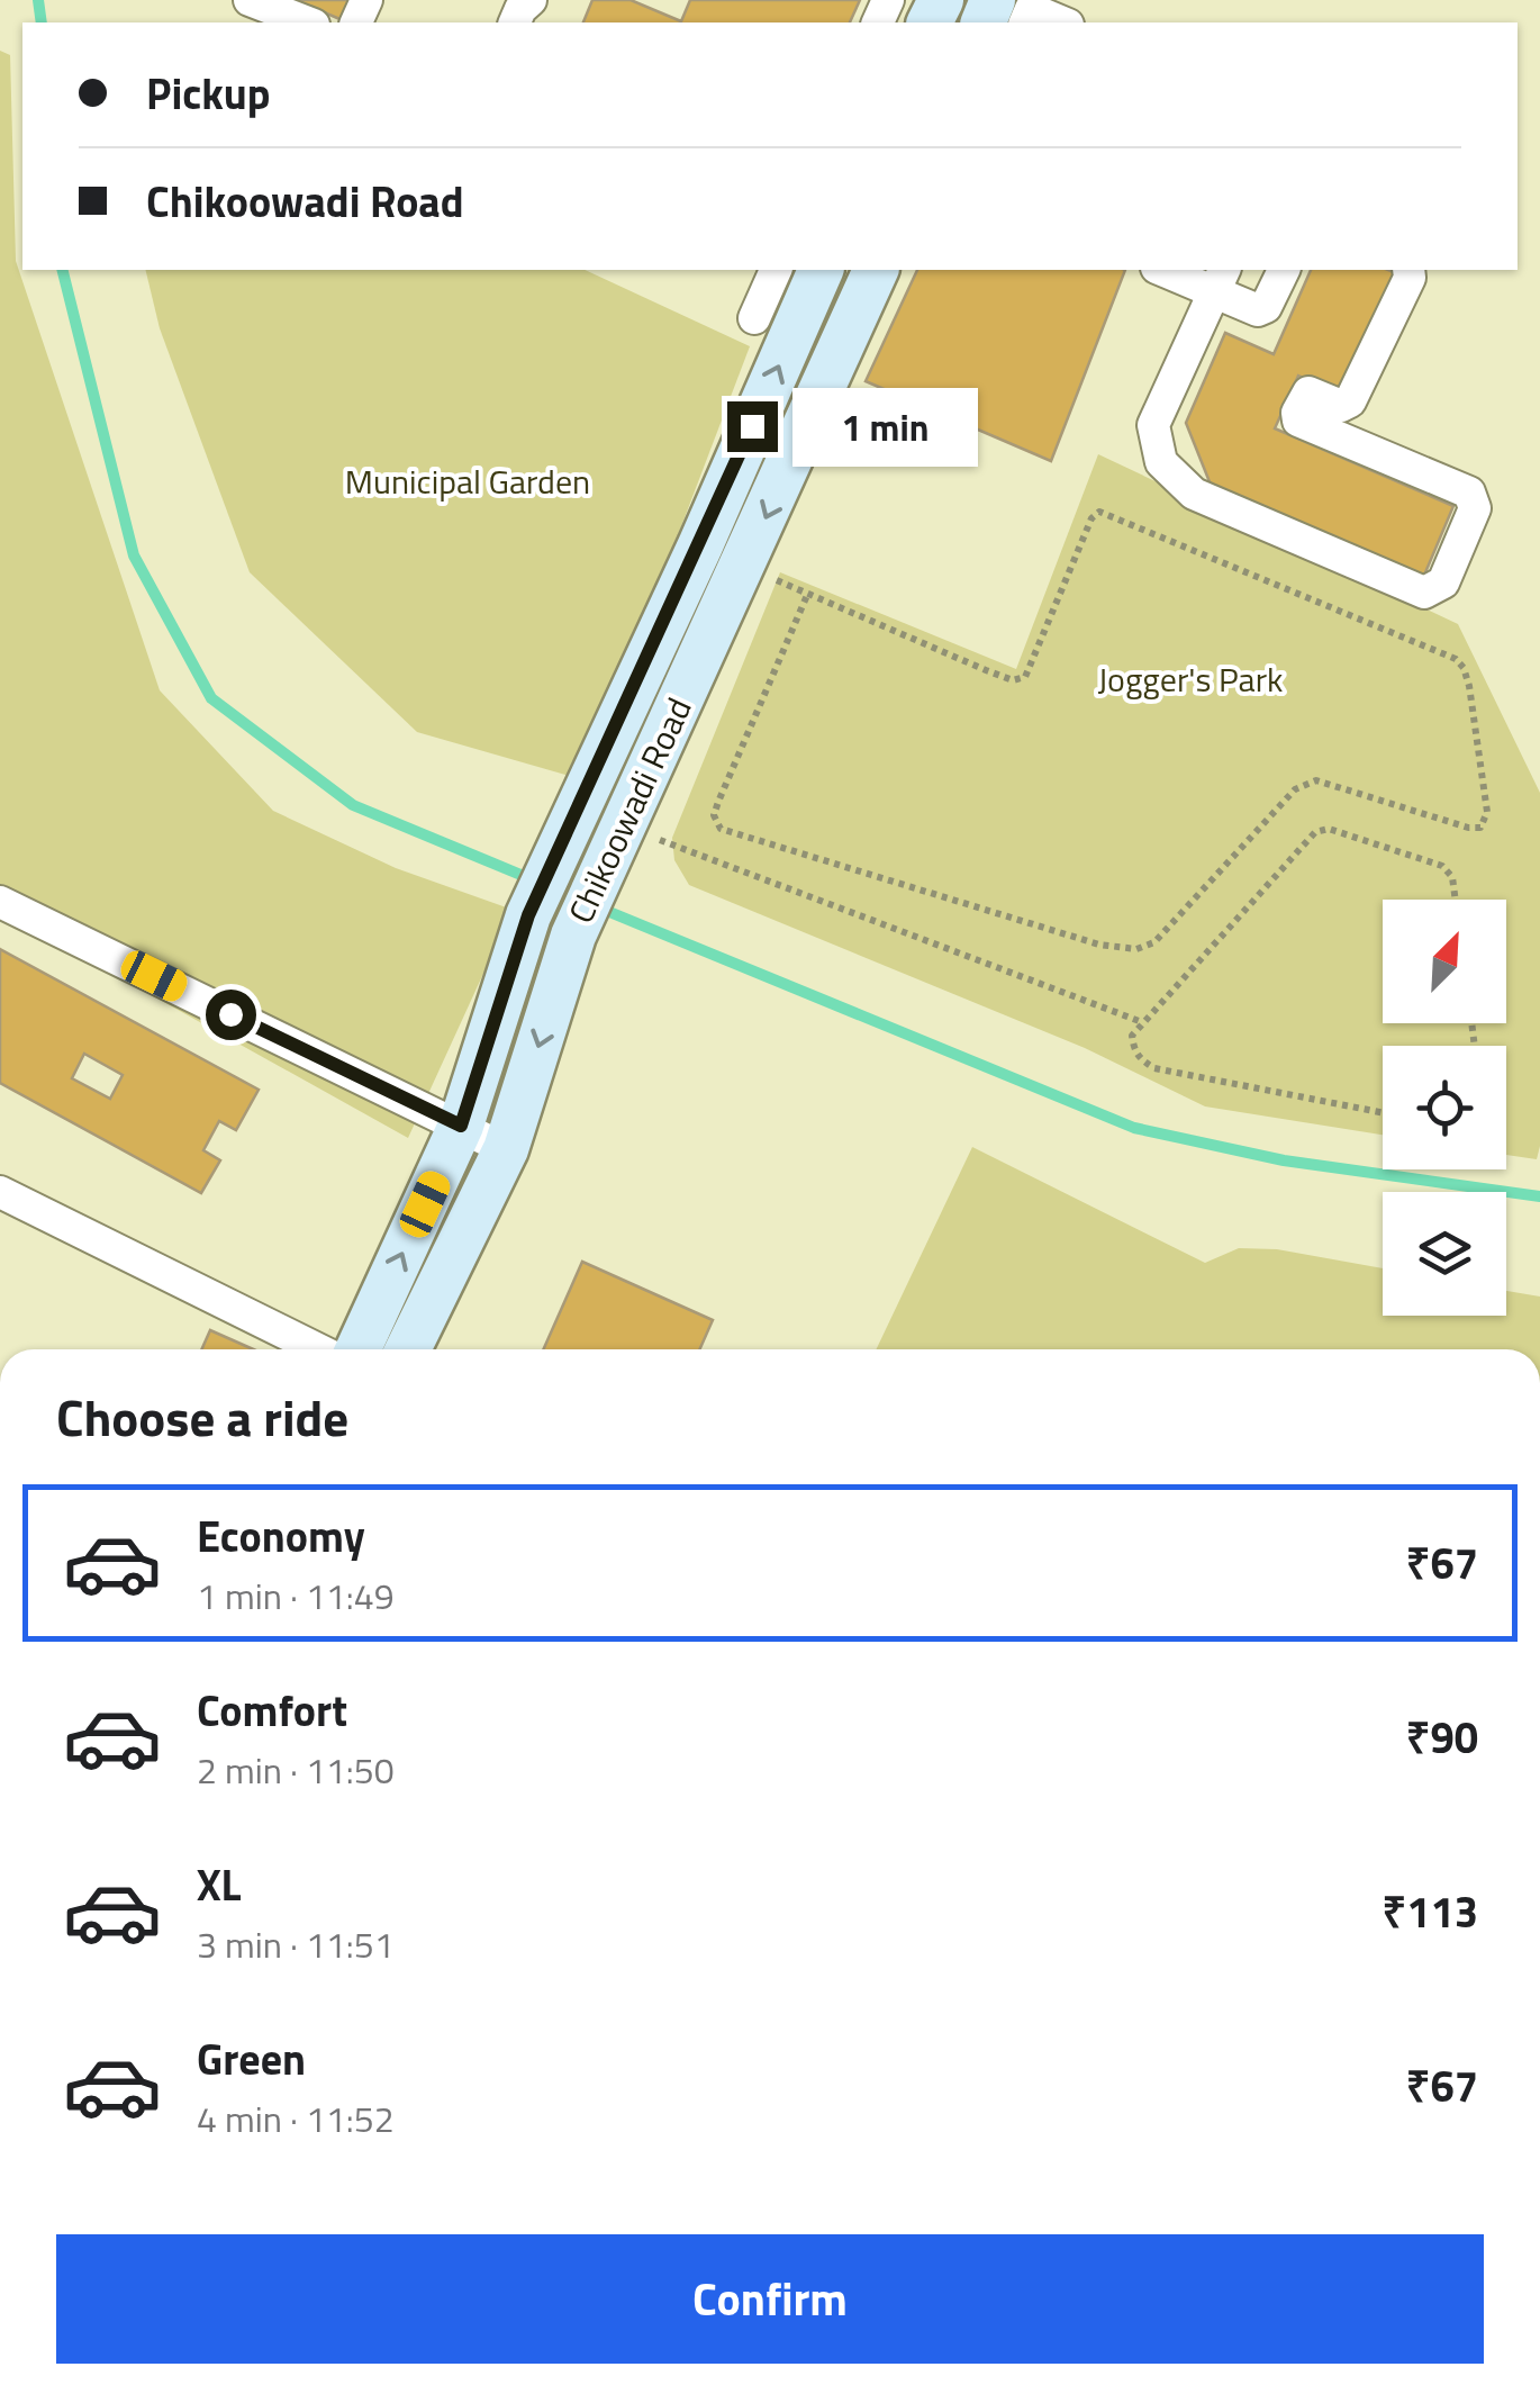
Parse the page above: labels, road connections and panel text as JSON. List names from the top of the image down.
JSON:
{
  "streets": {
    "street": ["Chikoowadi Road"]
  },
  "parks": ["Municipal Garden", "Jogger's Park"],
  "north": "top right",
  "page": {
    "banner": ["Pickup", "Chikoowadi Road"],
    "bubble": "1 min",
    "heading": "Choose a ride",
    "list": [
      {
        "name": "Economy",
        "note": "1 min · 11:49",
        "value": "₹67"
      },
      {
        "name": "Comfort",
        "note": "2 min · 11:50",
        "value": "₹90"
      },
      {
        "name": "XL",
        "note": "3 min · 11:51",
        "value": "₹113"
      },
      {
        "name": "Green",
        "note": "4 min · 11:52",
        "value": "₹67"
      }
    ],
    "buttons": "Confirm"
  }
}
